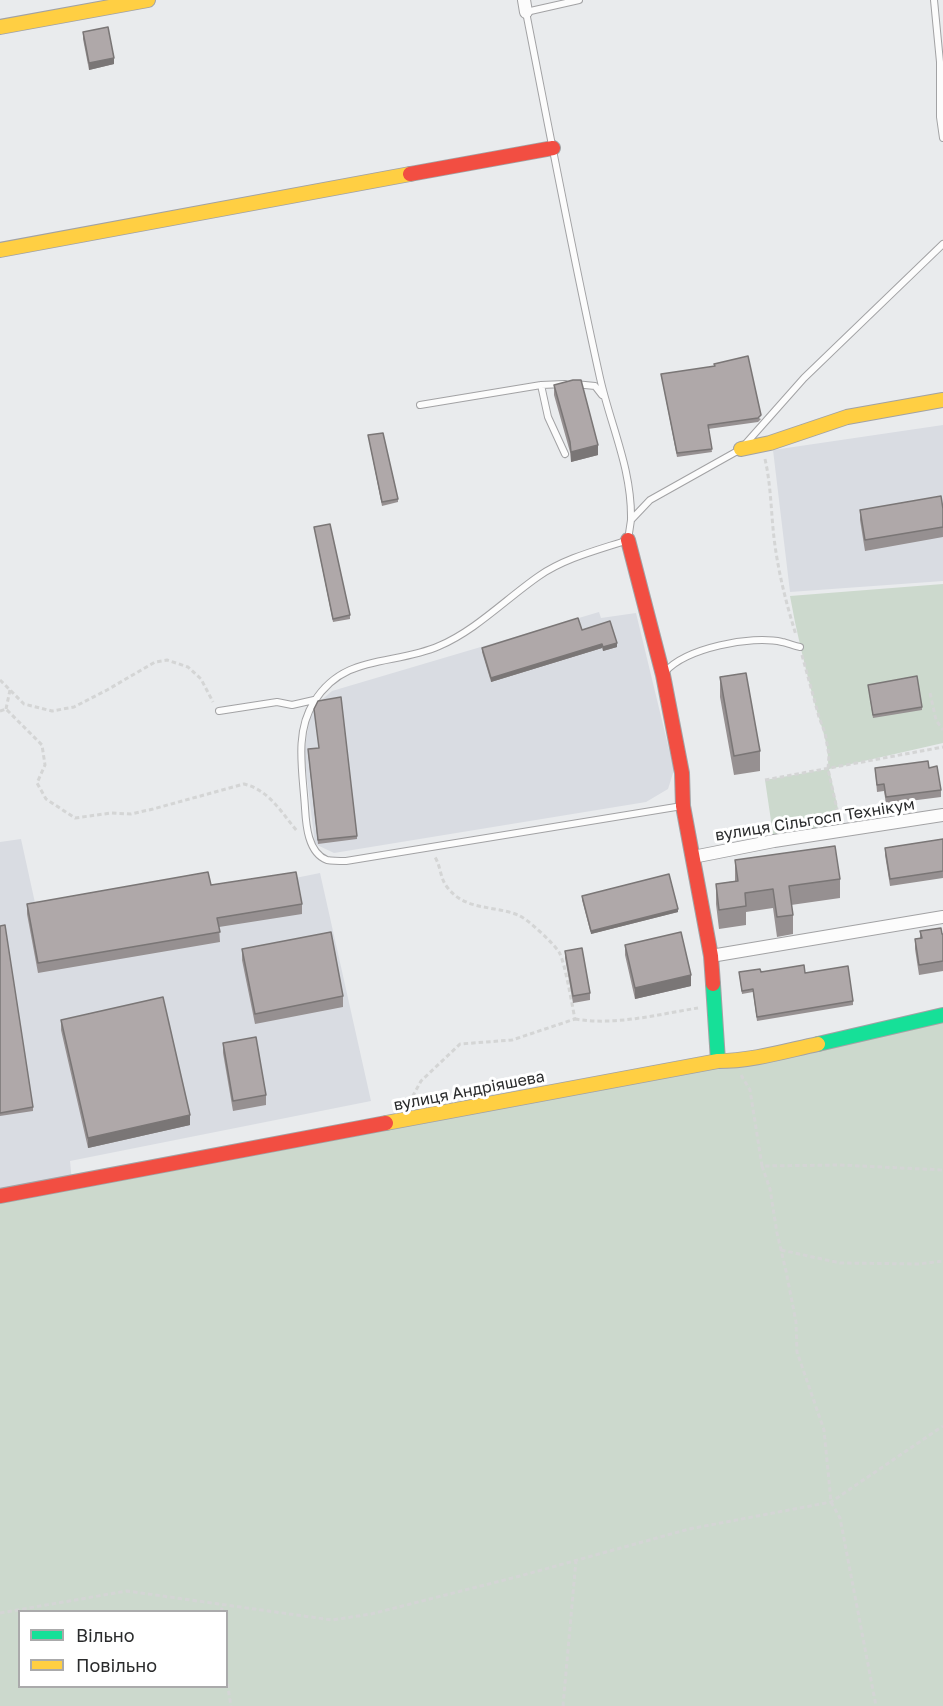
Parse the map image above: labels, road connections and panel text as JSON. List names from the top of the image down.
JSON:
{
  "streets": {
    "street": ["вулиця Сільгосп Технікум", "вулиця Андріяшева"]
  },
  "legend": ["Вільно", "Повільно"]
}
